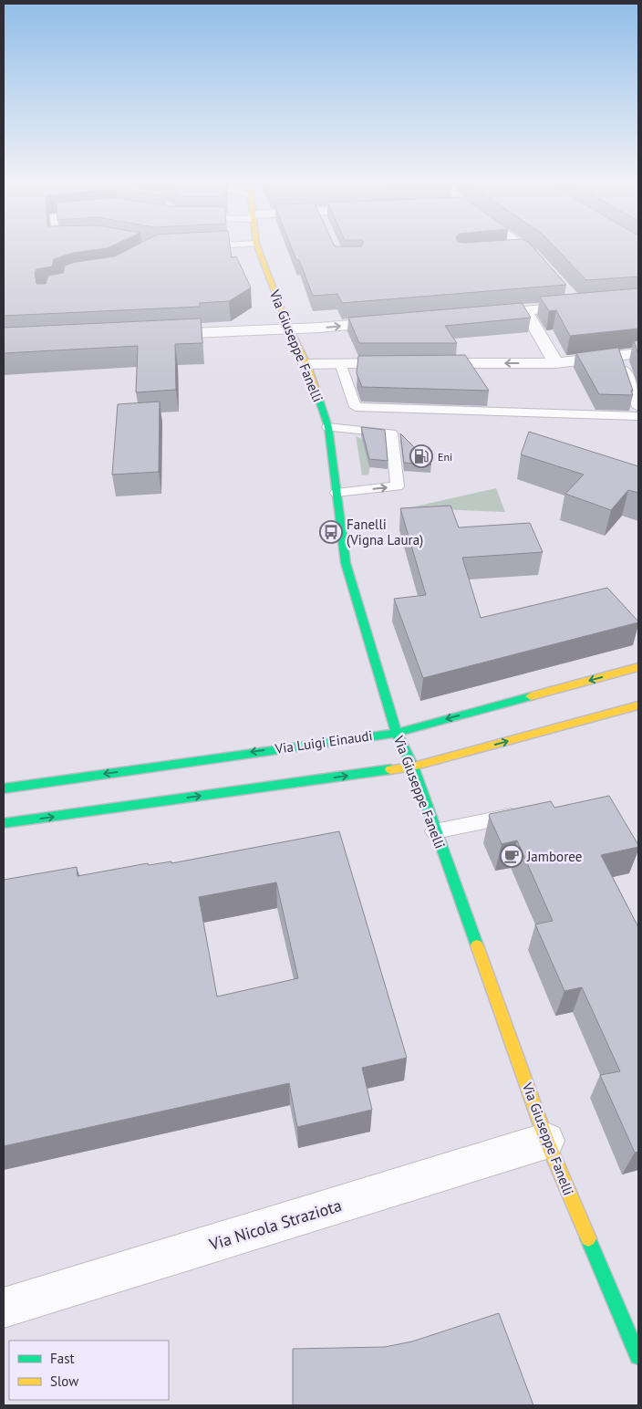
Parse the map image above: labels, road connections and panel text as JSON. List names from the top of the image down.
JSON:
{
  "streets": {
    "street": ["Via Giuseppe Fanelli", "Via Luigi Einaudi", "Via Nicola Straziota"]
  },
  "crossings": [
    ["Via Giuseppe Fanelli", "Via Luigi Einaudi"],
    ["Via Giuseppe Fanelli", "Via Nicola Straziota"]
  ],
  "places": {
    "fuel station": ["Eni"],
    "bus stop": ["Fanelli (Vigna Laura)"],
    "cafe": ["Jamboree"]
  },
  "legend": ["Fast", "Slow"]
}
